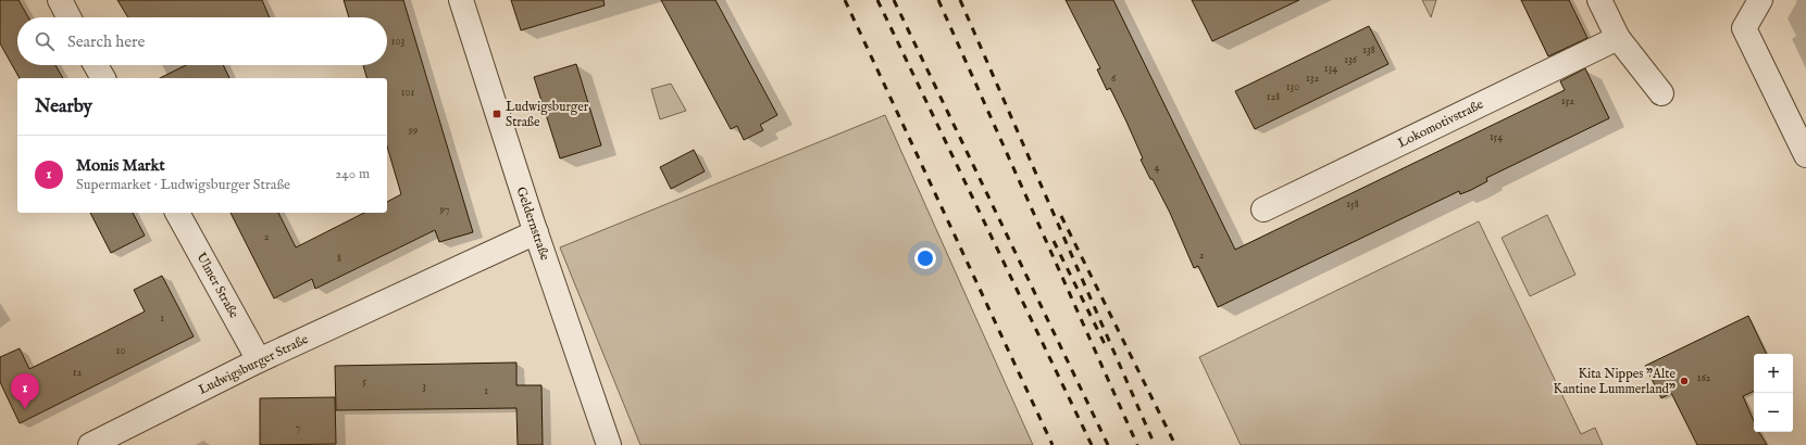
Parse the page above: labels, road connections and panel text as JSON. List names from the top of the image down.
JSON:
{
  "streets": {
    "street": [
      "Lokomotivstraße",
      "Geldernstraße",
      "Ulmer Straße",
      "Ludwigsburger Straße"
    ]
  },
  "crossings": [
    ["Geldernstraße", "Ludwigsburger Straße"],
    ["Ulmer Straße", "Ludwigsburger Straße"]
  ],
  "places": {
    "transit": ["Ludwigsburger Straße"],
    "other": ["Kita Nippes \"Alte Kantine Lummerland\""]
  },
  "house_numbers": [
    "103",
    "138",
    "136",
    "134",
    "6",
    "132",
    "130",
    "101",
    "128",
    "152",
    "99",
    "154",
    "4",
    "158",
    "97",
    "2",
    "2",
    "8",
    "1",
    "10",
    "12",
    "162",
    "5",
    "3",
    "1",
    "7"
  ],
  "page": {
    "search": "Search here",
    "heading": "Nearby",
    "list": [
      {
        "mark": "1",
        "name": "Monis Markt",
        "note": "Supermarket · Ludwigsburger Straße",
        "value": "240 m"
      }
    ],
    "map_buttons": ["+", "−"],
    "pins": "1"
  }
}
